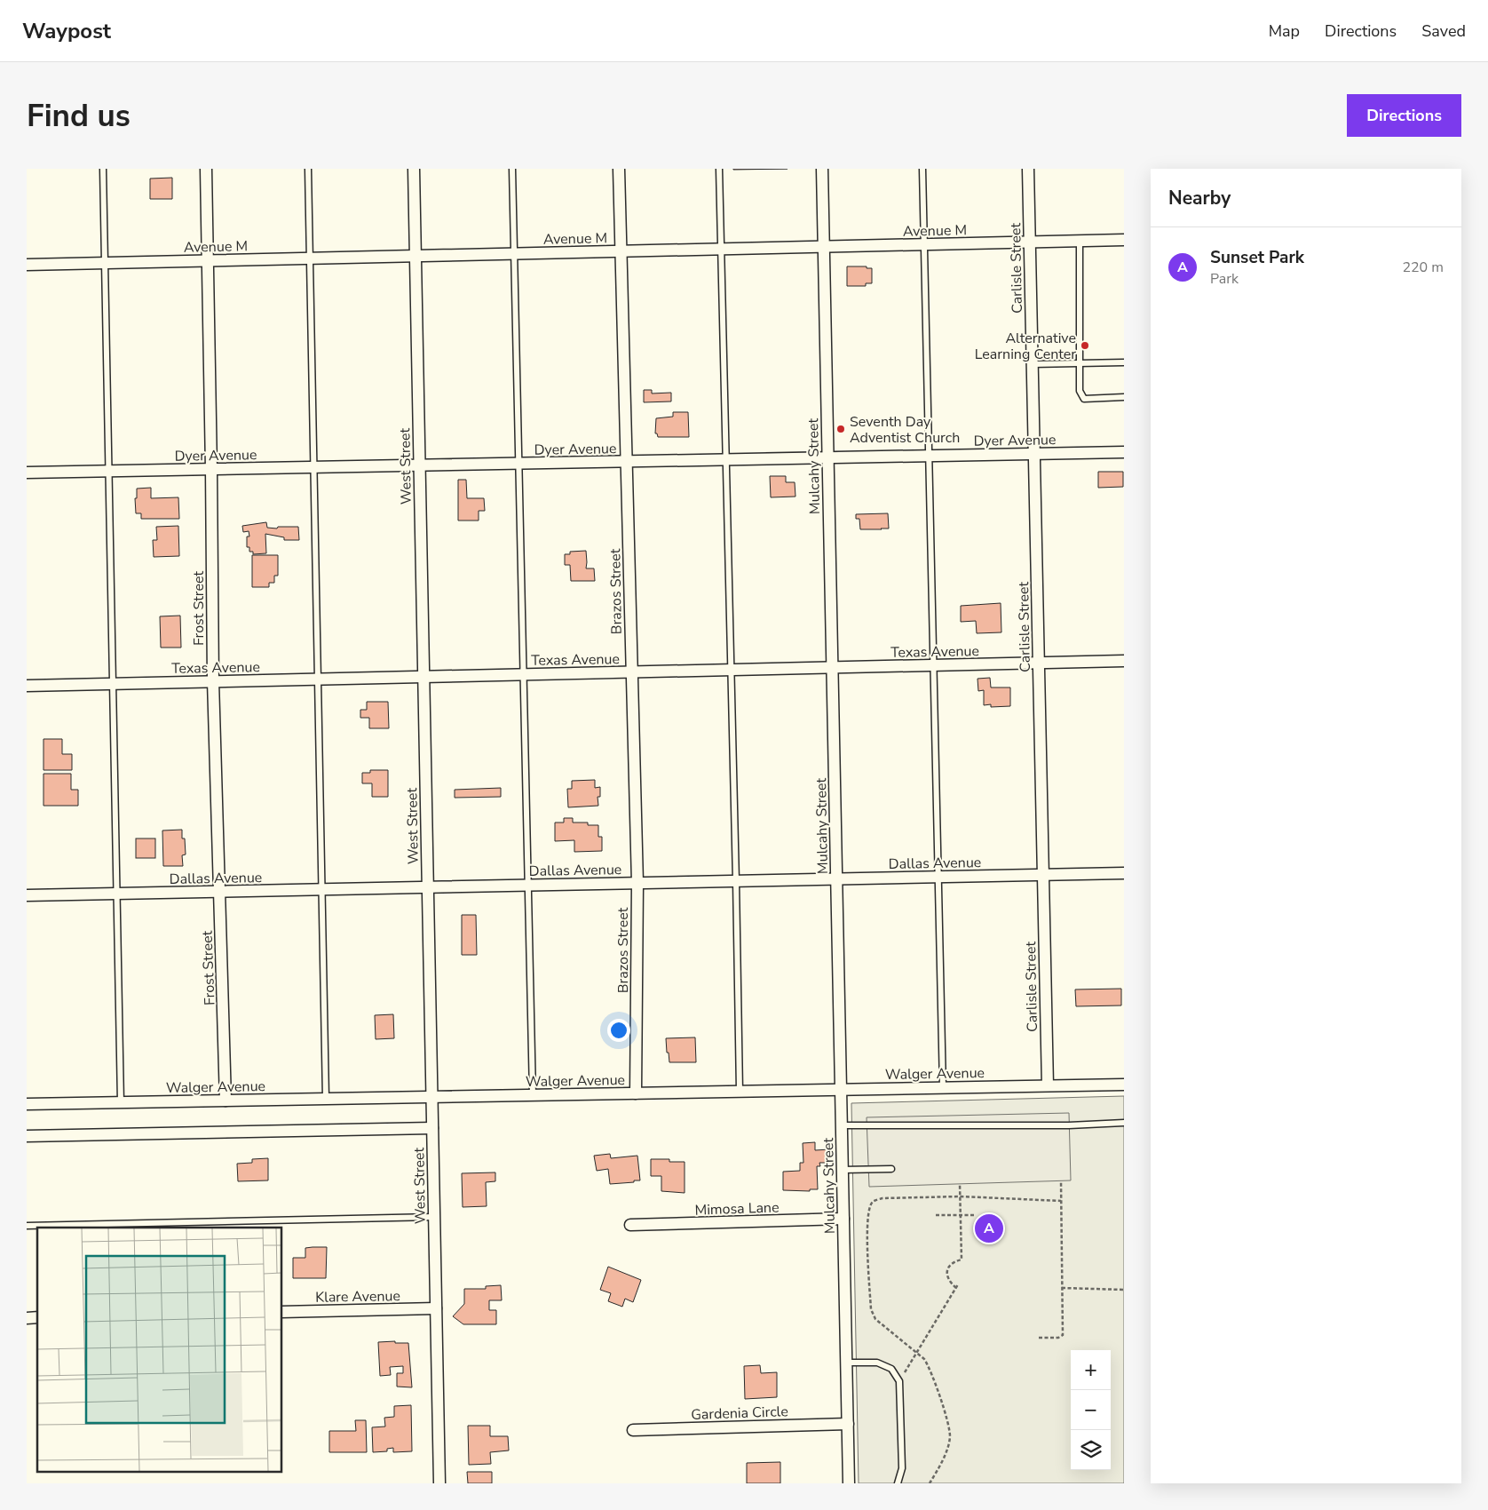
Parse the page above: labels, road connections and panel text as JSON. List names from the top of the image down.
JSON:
{
  "streets": {
    "street": [
      "Avenue M",
      "Carlisle Street",
      "Dyer Avenue",
      "West Street",
      "Mulcahy Street",
      "Brazos Street",
      "Frost Street",
      "Texas Avenue",
      "Dallas Avenue",
      "Walger Avenue",
      "Mimosa Lane",
      "Klare Avenue",
      "Gardenia Circle"
    ]
  },
  "crossings": [
    ["Avenue M", "Carlisle Street"],
    ["Avenue M", "West Street"],
    ["Avenue M", "Mulcahy Street"],
    ["Avenue M", "Brazos Street"],
    ["Avenue M", "Frost Street"],
    ["Carlisle Street", "Dyer Avenue"],
    ["Carlisle Street", "Texas Avenue"],
    ["Carlisle Street", "Dallas Avenue"],
    ["Carlisle Street", "Walger Avenue"],
    ["Dyer Avenue", "West Street"],
    ["Dyer Avenue", "Mulcahy Street"],
    ["Dyer Avenue", "Brazos Street"],
    ["Dyer Avenue", "Frost Street"],
    ["West Street", "Texas Avenue"],
    ["West Street", "Dallas Avenue"],
    ["West Street", "Walger Avenue"],
    ["West Street", "Klare Avenue"],
    ["Mulcahy Street", "Texas Avenue"],
    ["Mulcahy Street", "Dallas Avenue"],
    ["Mulcahy Street", "Walger Avenue"],
    ["Mulcahy Street", "Mimosa Lane"],
    ["Mulcahy Street", "Gardenia Circle"],
    ["Brazos Street", "Texas Avenue"],
    ["Brazos Street", "Dallas Avenue"],
    ["Brazos Street", "Walger Avenue"],
    ["Frost Street", "Texas Avenue"],
    ["Frost Street", "Dallas Avenue"],
    ["Frost Street", "Walger Avenue"]
  ],
  "places": ["Alternative Learning Center", "Seventh Day Adventist Church"],
  "page": {
    "header": "Waypost",
    "nav": ["Map", "Directions", "Saved"],
    "buttons": "Directions",
    "title": "Find us",
    "heading": "Nearby",
    "list": [
      {
        "mark": "A",
        "name": "Sunset Park",
        "note": "Park",
        "value": "220 m"
      }
    ],
    "pins": "A",
    "map_buttons": ["+", "−"]
  }
}
